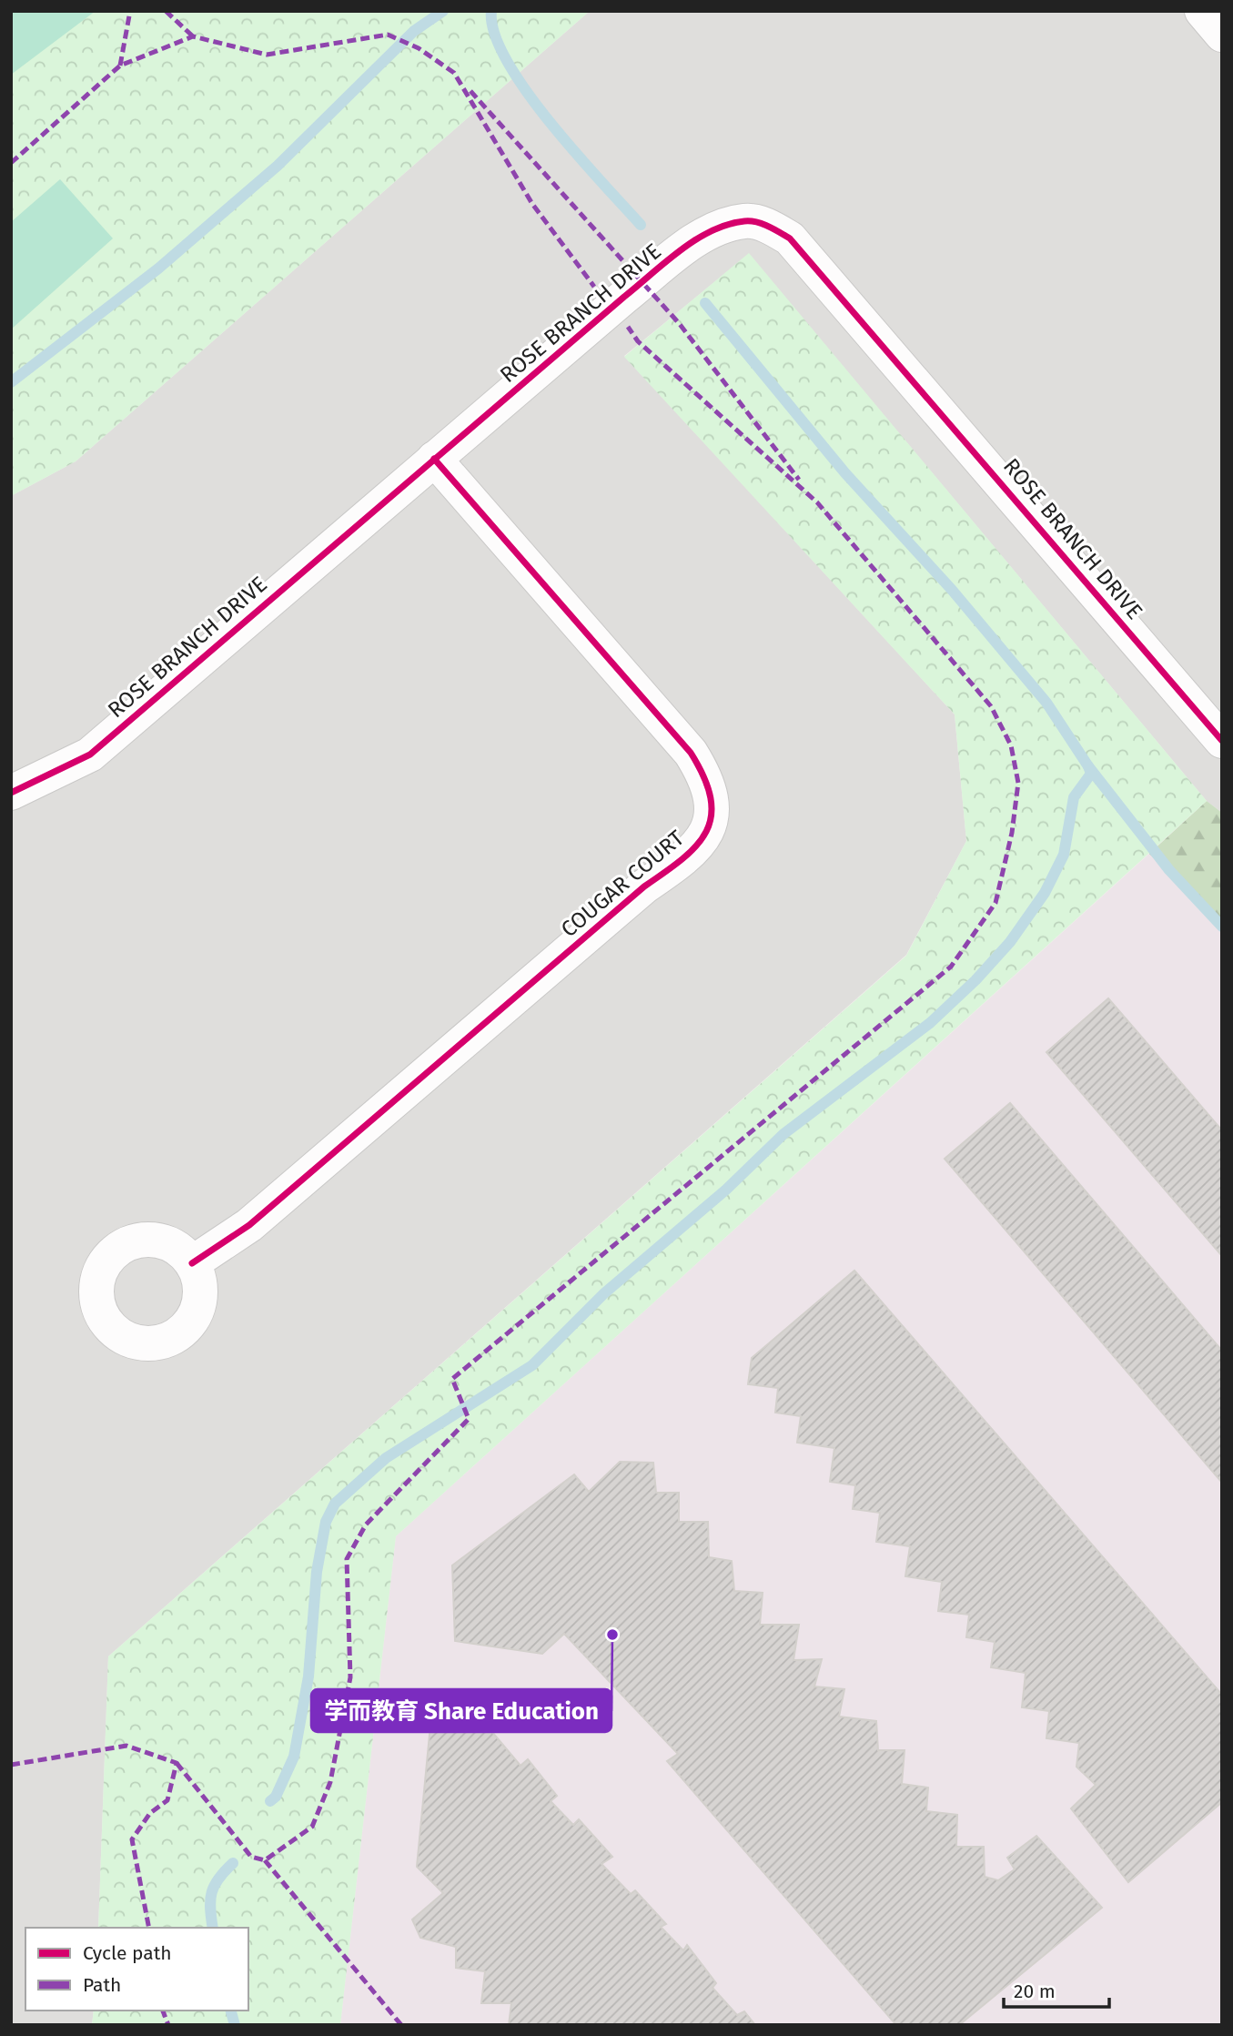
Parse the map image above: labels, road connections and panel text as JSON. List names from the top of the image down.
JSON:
{
  "streets": {
    "street": ["ROSE BRANCH DRIVE", "COUGAR COURT"]
  },
  "crossings": [
    ["ROSE BRANCH DRIVE", "COUGAR COURT"]
  ],
  "places": ["学而教育 Share Education"],
  "legend": ["Cycle path", "Path"],
  "scale_bar": "20 m"
}
